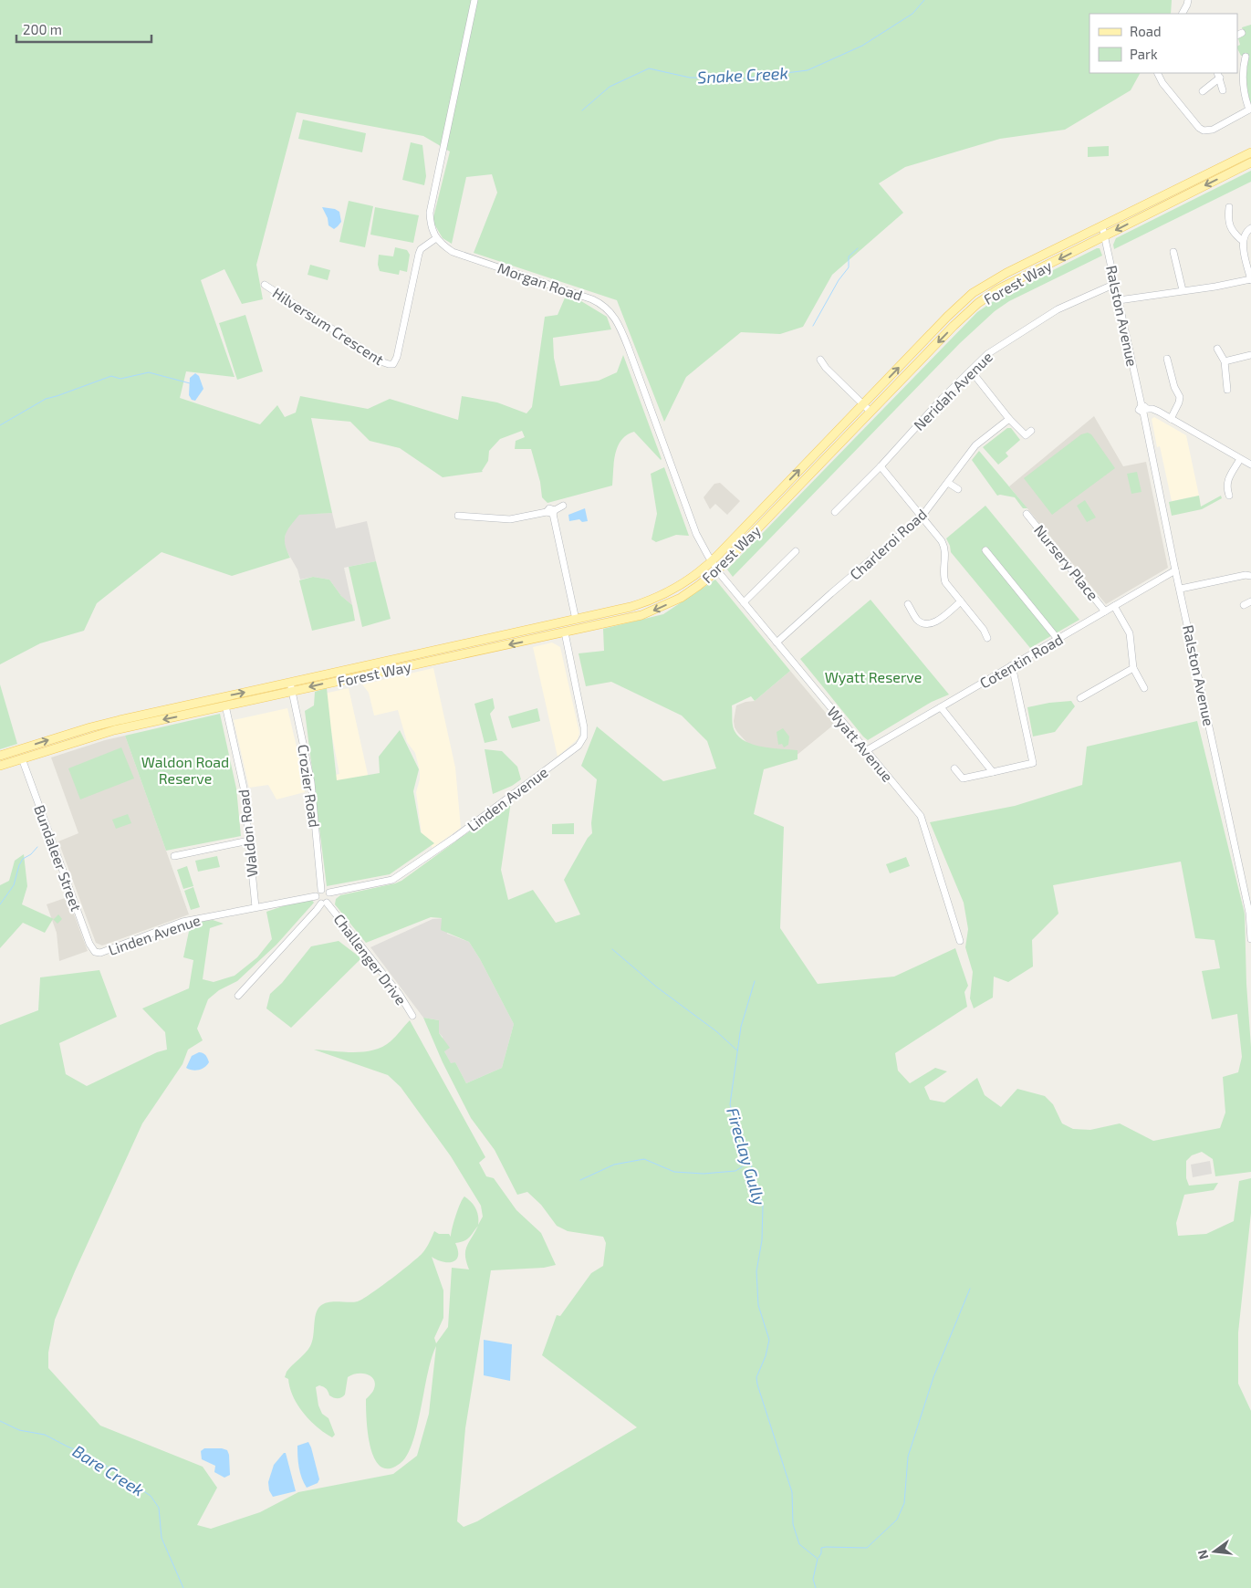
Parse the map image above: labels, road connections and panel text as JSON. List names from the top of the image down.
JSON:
{
  "streets": {
    "main road": ["Forest Way"],
    "street": [
      "Morgan Road",
      "Ralston Avenue",
      "Hilversum Crescent",
      "Neridah Avenue",
      "Charleroi Road",
      "Nursery Place",
      "Cotentin Road",
      "Wyatt Avenue",
      "Crozier Road",
      "Linden Avenue",
      "Waldon Road",
      "Bundaleer Street",
      "Challenger Drive"
    ]
  },
  "crossings": [
    ["Morgan Road", "Forest Way"],
    ["Morgan Road", "Hilversum Crescent"],
    ["Morgan Road", "Wyatt Avenue"],
    ["Forest Way", "Ralston Avenue"],
    ["Forest Way", "Wyatt Avenue"],
    ["Forest Way", "Crozier Road"],
    ["Forest Way", "Linden Avenue"],
    ["Forest Way", "Waldon Road"],
    ["Forest Way", "Bundaleer Street"],
    ["Ralston Avenue", "Neridah Avenue"],
    ["Ralston Avenue", "Cotentin Road"],
    ["Charleroi Road", "Wyatt Avenue"],
    ["Nursery Place", "Cotentin Road"],
    ["Cotentin Road", "Wyatt Avenue"],
    ["Crozier Road", "Linden Avenue"],
    ["Crozier Road", "Challenger Drive"],
    ["Linden Avenue", "Waldon Road"],
    ["Linden Avenue", "Bundaleer Street"],
    ["Linden Avenue", "Challenger Drive"]
  ],
  "water": ["Snake Creek", "Fireclay Gully", "Bare Creek"],
  "parks": ["Wyatt Reserve", "Waldon Road Reserve"],
  "legend": ["Road", "Park"],
  "scale_bar": "200 m",
  "north": "left"
}
